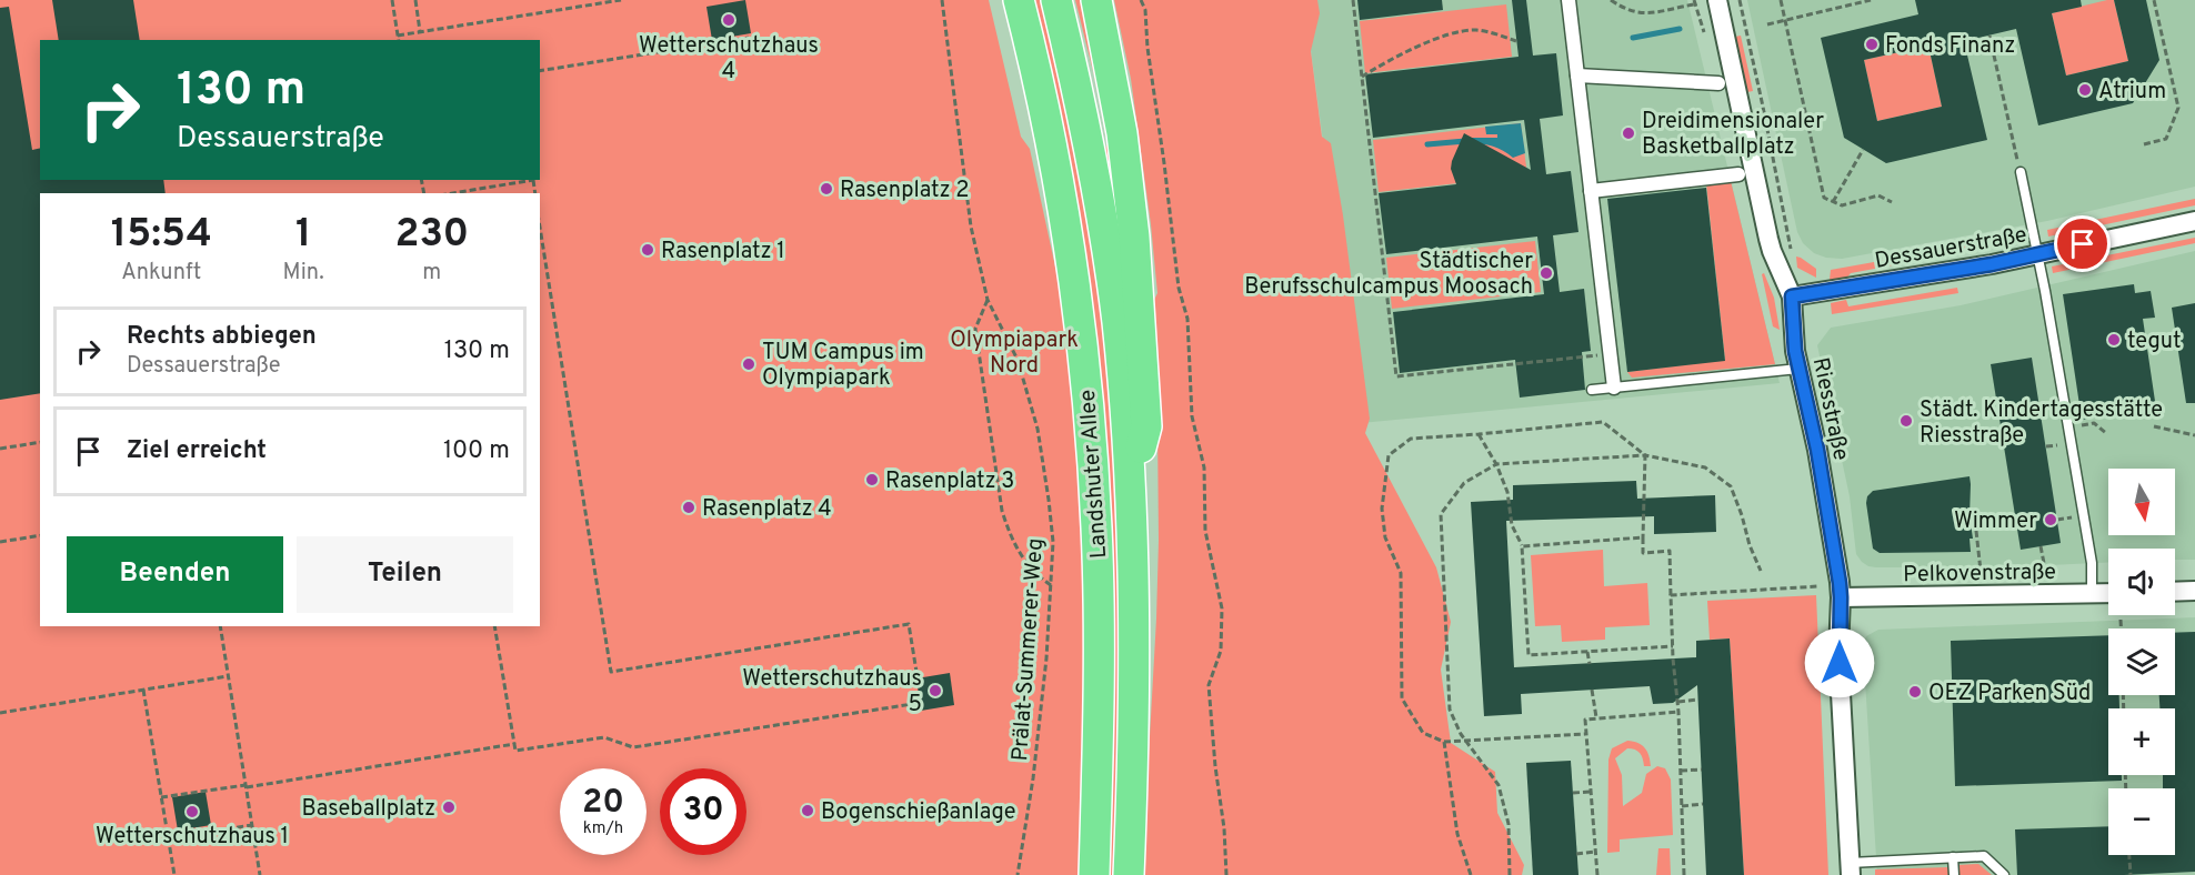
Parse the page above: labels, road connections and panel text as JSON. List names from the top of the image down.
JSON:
{
  "streets": {
    "highway": ["Landshuter Allee"],
    "street": ["Dessauerstraße", "Riesstraße", "Pelkovenstraße"],
    "path": ["Prälat-Summerer-Weg"]
  },
  "crossings": [
    ["Dessauerstraße", "Riesstraße"],
    ["Riesstraße", "Pelkovenstraße"]
  ],
  "parks": ["Olympiapark Nord"],
  "places": [
    "Wetterschutzhaus 4",
    "Fonds Finanz",
    "Atrium",
    "Dreidimensionaler Basketballplatz",
    "Rasenplatz 2",
    "Rasenplatz 1",
    "Städtischer Berufsschulcampus Moosach",
    "tegut",
    "TUM Campus im Olympiapark",
    "Städt. Kindertagesstätte Riesstraße",
    "Rasenplatz 3",
    "Rasenplatz 4",
    "Wimmer",
    "Wetterschutzhaus 5",
    "OEZ Parken Süd",
    "Baseballplatz",
    "Bogenschießanlage",
    "Wetterschutzhaus 1"
  ],
  "north": "bottom",
  "page": {
    "turn": ["130 m", "Dessauerstraße"],
    "eta": [
      "15:54",
      "Ankunft",
      "1",
      "Min.",
      "230",
      "m"
    ],
    "list": [
      {
        "name": "Rechts abbiegen",
        "note": "Dessauerstraße",
        "value": "130 m"
      },
      {
        "name": "Ziel erreicht",
        "value": "100 m"
      }
    ],
    "map_buttons": ["+", "−"],
    "buttons": ["Beenden", "Teilen"],
    "speed": "20 km/h",
    "limit": "30"
  }
}
